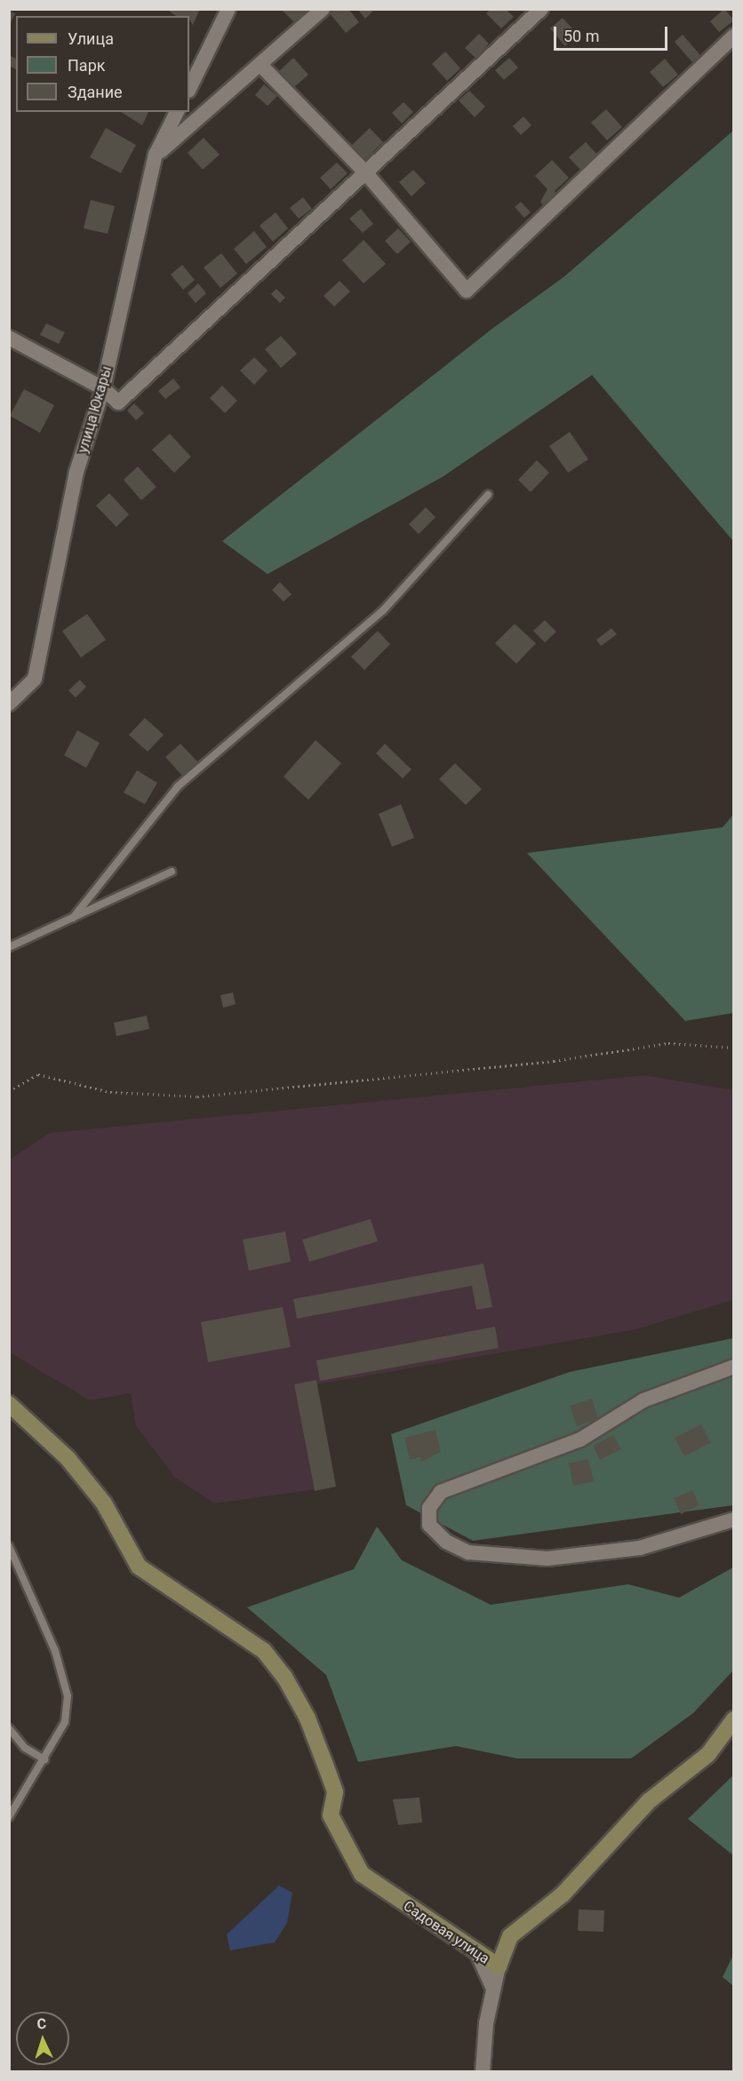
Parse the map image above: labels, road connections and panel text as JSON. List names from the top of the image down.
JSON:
{
  "streets": {
    "street": ["улица Юкары", "Садовая улица"]
  },
  "legend": ["Улица", "Парк", "Здание"],
  "scale_bar": "50 m",
  "north": "top"
}
